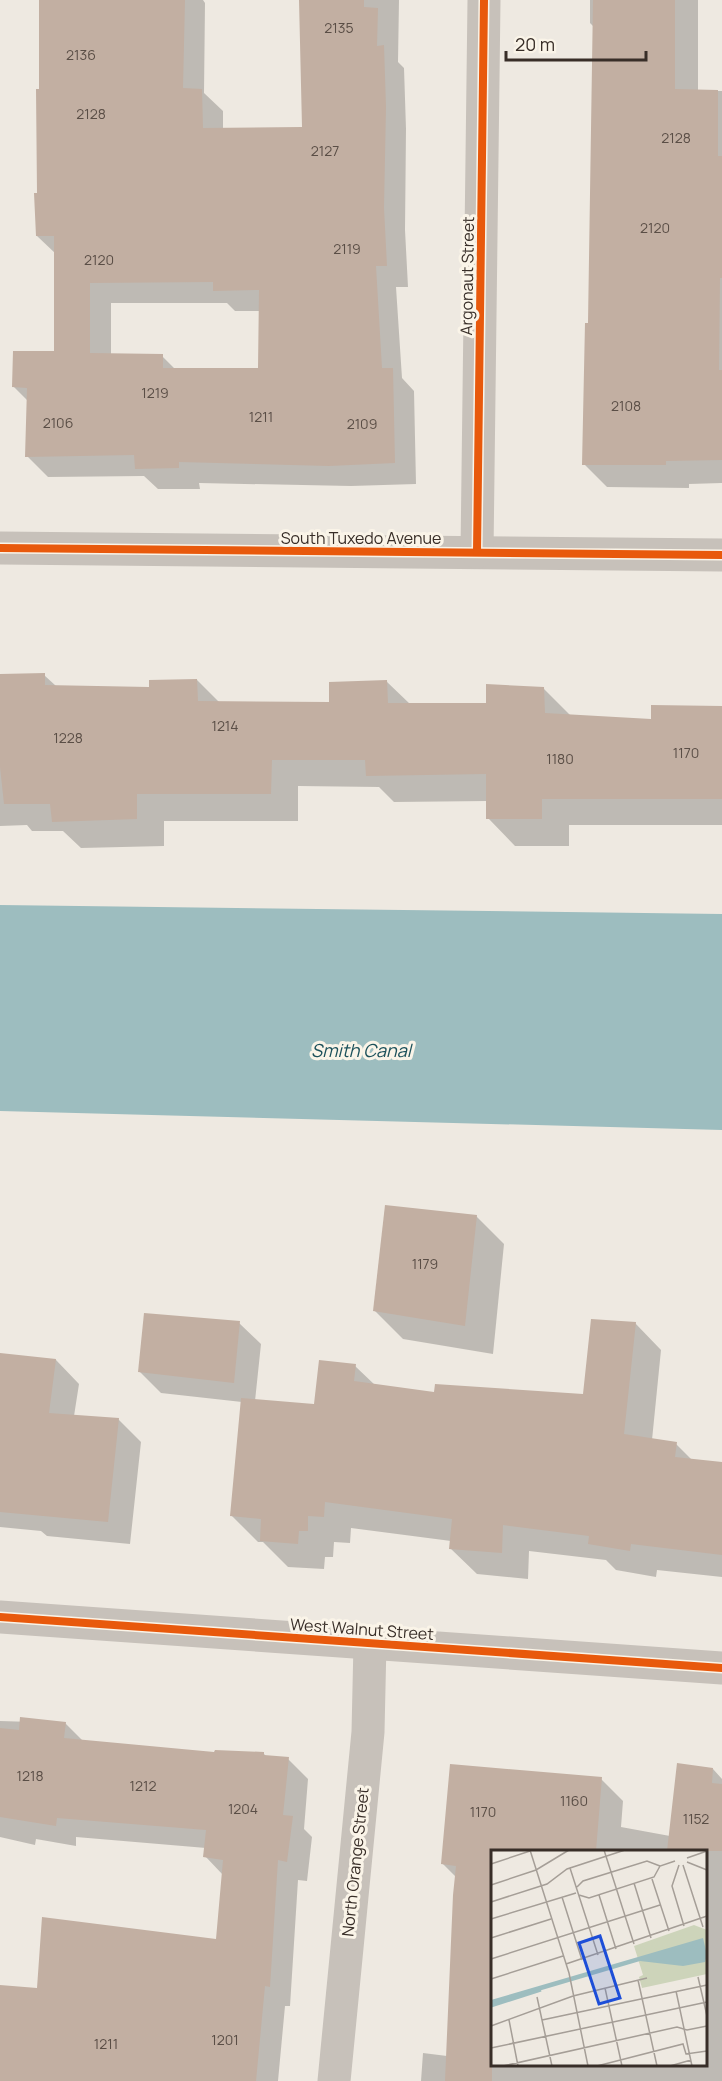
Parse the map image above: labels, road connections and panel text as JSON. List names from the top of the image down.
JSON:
{
  "streets": {
    "street": [
      "Argonaut Street",
      "South Tuxedo Avenue",
      "West Walnut Street",
      "North Orange Street"
    ]
  },
  "crossings": [
    ["Argonaut Street", "South Tuxedo Avenue"],
    ["West Walnut Street", "North Orange Street"]
  ],
  "water": ["Smith Canal"],
  "house_numbers": [
    "2135",
    "2136",
    "2128",
    "2128",
    "2127",
    "2120",
    "2119",
    "2120",
    "1219",
    "2108",
    "1211",
    "2106",
    "2109",
    "1214",
    "1228",
    "1170",
    "1180",
    "1179",
    "1218",
    "1212",
    "1160",
    "1204",
    "1170",
    "1152",
    "1201",
    "1211"
  ],
  "scale_bar": "20 m"
}
